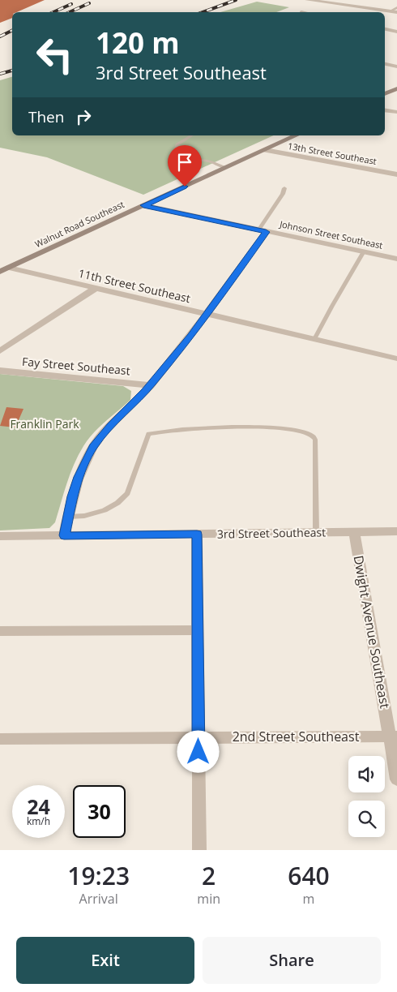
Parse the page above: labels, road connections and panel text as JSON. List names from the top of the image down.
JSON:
{
  "streets": {
    "main road": ["Walnut Road Southeast"],
    "street": [
      "13th Street Southeast",
      "Johnson Street Southeast",
      "11th Street Southeast",
      "Fay Street Southeast",
      "3rd Street Southeast",
      "Dwight Avenue Southeast",
      "2nd Street Southeast"
    ]
  },
  "crossings": [
    ["13th Street Southeast", "Walnut Road Southeast"],
    ["Walnut Road Southeast", "Johnson Street Southeast"],
    ["Walnut Road Southeast", "11th Street Southeast"],
    ["3rd Street Southeast", "Dwight Avenue Southeast"],
    ["Dwight Avenue Southeast", "2nd Street Southeast"]
  ],
  "parks": ["Franklin Park"],
  "page": {
    "turn": ["120 m", "3rd Street Southeast"],
    "then": "Then",
    "speed": "24 km/h",
    "limit": "30",
    "eta": [
      "19:23",
      "Arrival",
      "2",
      "min",
      "640",
      "m"
    ],
    "buttons": ["Exit", "Share"]
  }
}
